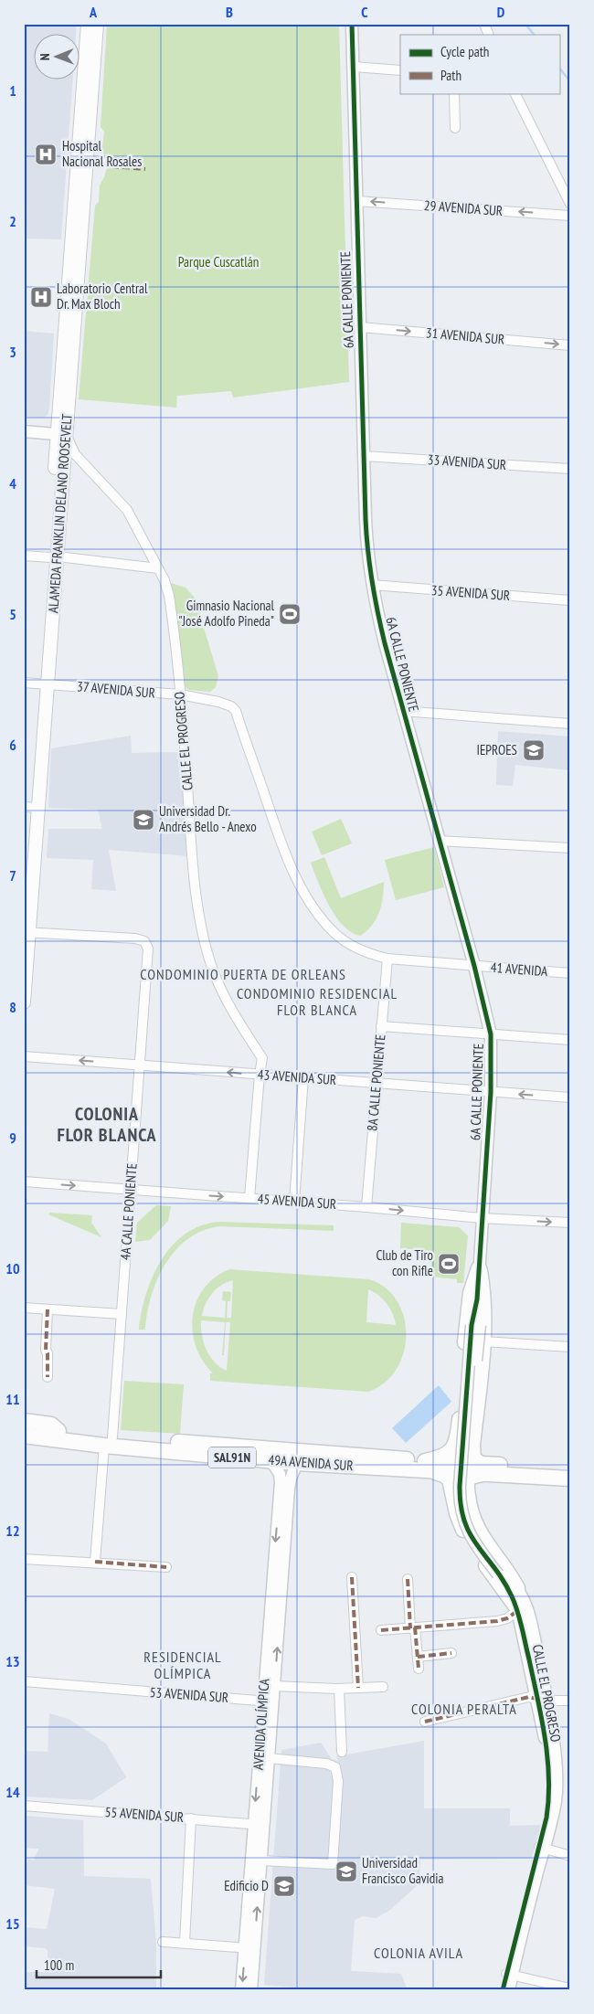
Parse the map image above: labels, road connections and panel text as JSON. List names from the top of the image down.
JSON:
{
  "streets": {
    "main road": ["ALAMEDA FRANKLIN DELANO ROOSEVELT", "SAL91N", "49A AVENIDA SUR"],
    "street": [
      "29 AVENIDA SUR",
      "6A CALLE PONIENTE",
      "31 AVENIDA SUR",
      "33 AVENIDA SUR",
      "35 AVENIDA SUR",
      "37 AVENIDA SUR",
      "CALLE EL PROGRESO",
      "41 AVENIDA",
      "43 AVENIDA SUR",
      "8A CALLE PONIENTE",
      "45 AVENIDA SUR",
      "4A CALLE PONIENTE",
      "53 AVENIDA SUR",
      "AVENIDA OLÍMPICA",
      "55 AVENIDA SUR"
    ]
  },
  "crossings": [
    ["29 AVENIDA SUR", "6A CALLE PONIENTE"],
    ["6A CALLE PONIENTE", "31 AVENIDA SUR"],
    ["6A CALLE PONIENTE", "33 AVENIDA SUR"],
    ["6A CALLE PONIENTE", "35 AVENIDA SUR"],
    ["6A CALLE PONIENTE", "CALLE EL PROGRESO"],
    ["6A CALLE PONIENTE", "41 AVENIDA"],
    ["6A CALLE PONIENTE", "43 AVENIDA SUR"],
    ["6A CALLE PONIENTE", "45 AVENIDA SUR"],
    ["6A CALLE PONIENTE", "49A AVENIDA SUR"],
    ["ALAMEDA FRANKLIN DELANO ROOSEVELT", "37 AVENIDA SUR"],
    ["ALAMEDA FRANKLIN DELANO ROOSEVELT", "CALLE EL PROGRESO"],
    ["ALAMEDA FRANKLIN DELANO ROOSEVELT", "4A CALLE PONIENTE"],
    ["37 AVENIDA SUR", "CALLE EL PROGRESO"],
    ["37 AVENIDA SUR", "41 AVENIDA"],
    ["CALLE EL PROGRESO", "43 AVENIDA SUR"],
    ["CALLE EL PROGRESO", "49A AVENIDA SUR"],
    ["41 AVENIDA", "8A CALLE PONIENTE"],
    ["43 AVENIDA SUR", "8A CALLE PONIENTE"],
    ["43 AVENIDA SUR", "4A CALLE PONIENTE"],
    ["8A CALLE PONIENTE", "45 AVENIDA SUR"],
    ["45 AVENIDA SUR", "4A CALLE PONIENTE"],
    ["4A CALLE PONIENTE", "49A AVENIDA SUR"],
    ["49A AVENIDA SUR", "AVENIDA OLÍMPICA"],
    ["53 AVENIDA SUR", "AVENIDA OLÍMPICA"],
    ["AVENIDA OLÍMPICA", "55 AVENIDA SUR"]
  ],
  "one_way": [
    "29 AVENIDA SUR",
    "31 AVENIDA SUR",
    "43 AVENIDA SUR",
    "45 AVENIDA SUR"
  ],
  "districts": [
    "CONDOMINIO PUERTA DE ORLEANS",
    "CONDOMINIO RESIDENCIAL FLOR BLANCA",
    "COLONIA FLOR BLANCA",
    "RESIDENCIAL OLÍMPICA",
    "COLONIA PERALTA",
    "COLONIA AVILA"
  ],
  "parks": ["Parque Cuscatlán"],
  "places": {
    "hospital": ["Hospital Nacional Rosales", "Laboratorio Central Dr. Max Bloch"],
    "sports": ["Gimnasio Nacional \"José Adolfo Pineda\"", "Club de Tiro con Rifle"],
    "school or university": [
      "IEPROES",
      "Universidad Dr. Andrés Bello - Anexo",
      "Universidad Francisco Gavidia",
      "Edificio D"
    ]
  },
  "legend": ["Cycle path", "Path"],
  "scale_bar": "100 m",
  "north": "left",
  "grid": {
    "columns": [
      "A",
      "B",
      "C",
      "D"
    ],
    "rows": [
      "1",
      "2",
      "3",
      "4",
      "5",
      "6",
      "7",
      "8",
      "9",
      "10",
      "11",
      "12",
      "13",
      "14",
      "15"
    ]
  }
}
